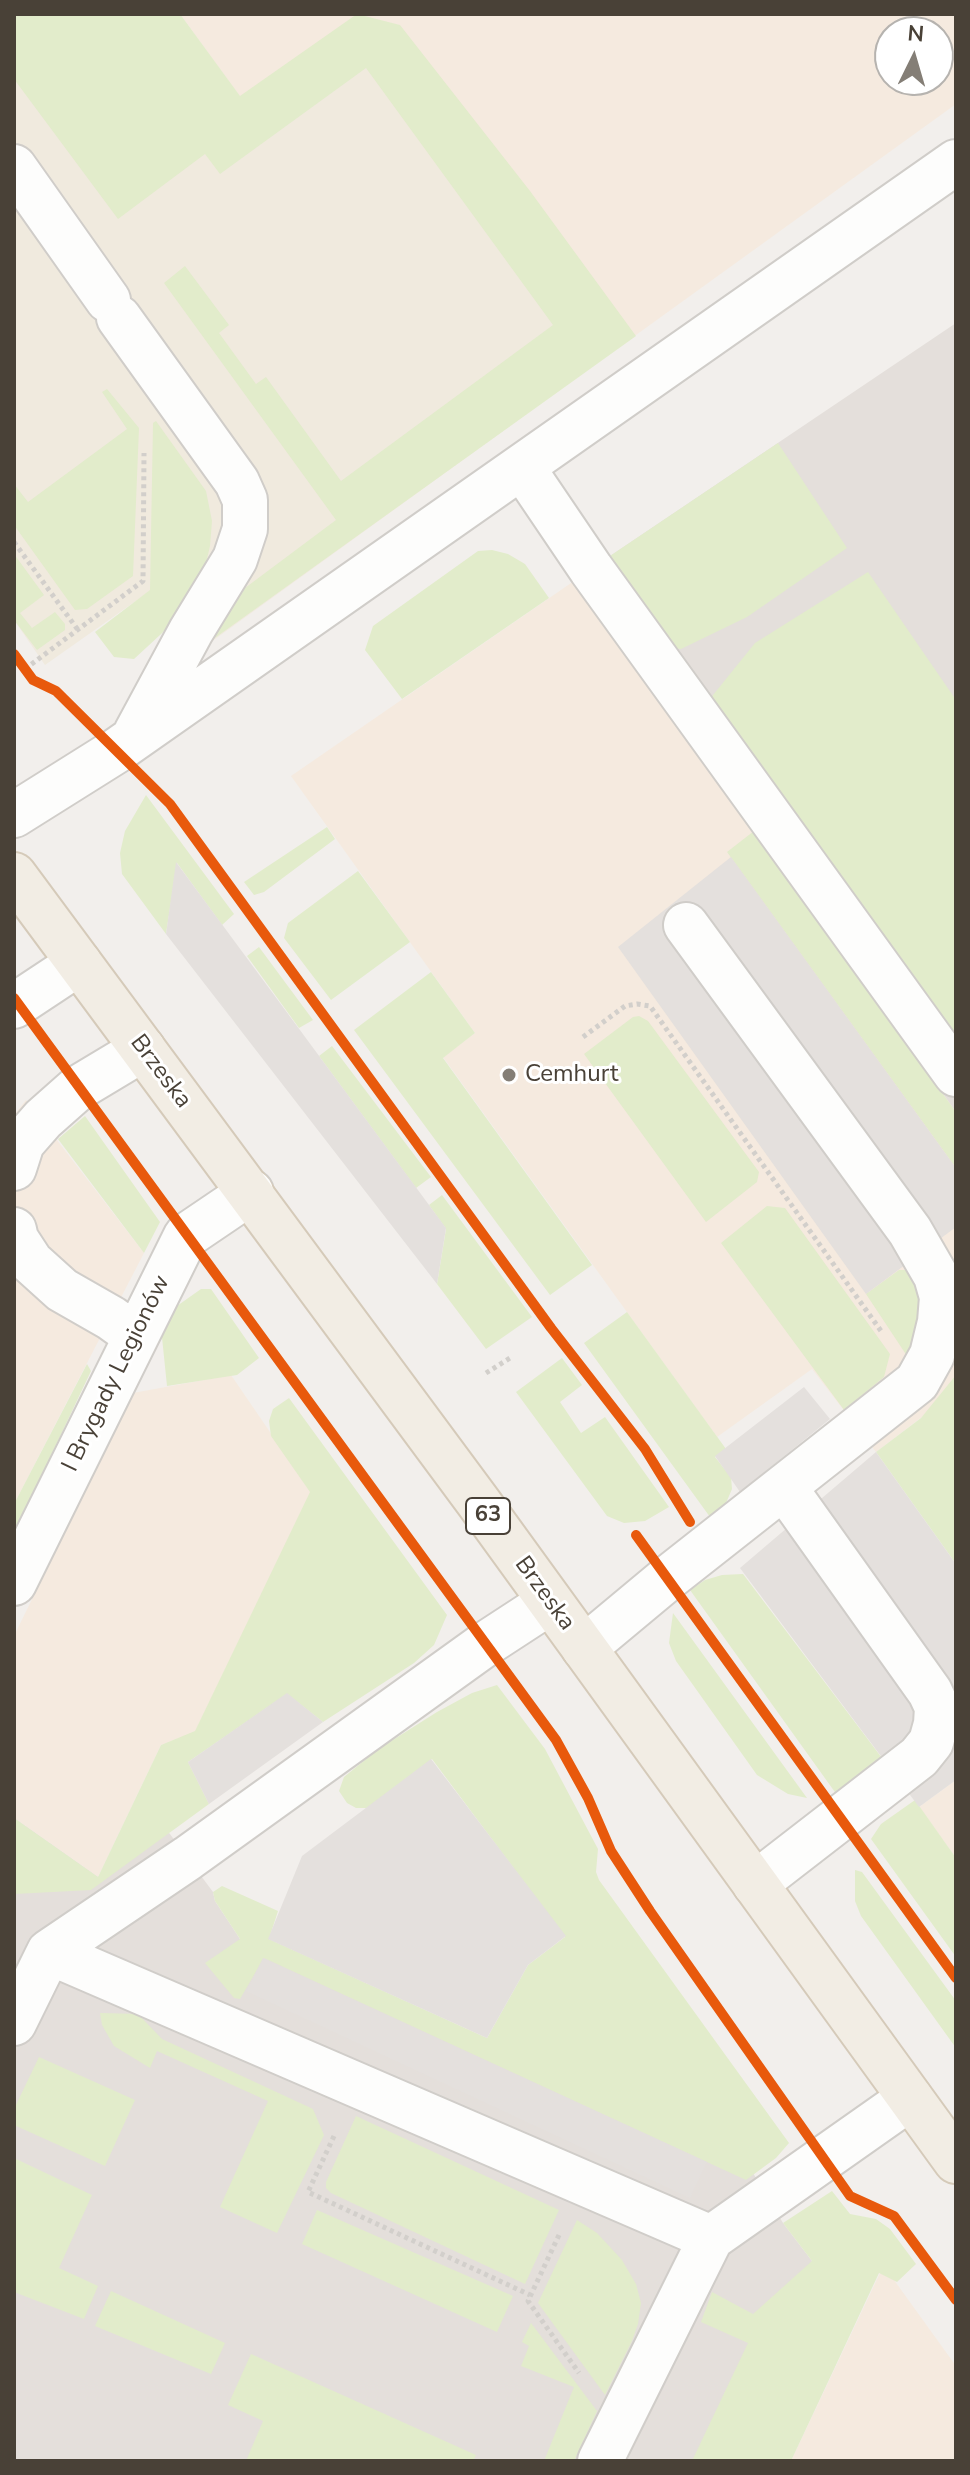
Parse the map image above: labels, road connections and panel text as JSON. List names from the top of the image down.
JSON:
{
  "streets": {
    "main road": ["Brzeska", "63"],
    "street": ["I Brygady Legionów"]
  },
  "crossings": [
    ["Brzeska", "I Brygady Legionów"]
  ],
  "places": ["Cemhurt"],
  "north": "top"
}
